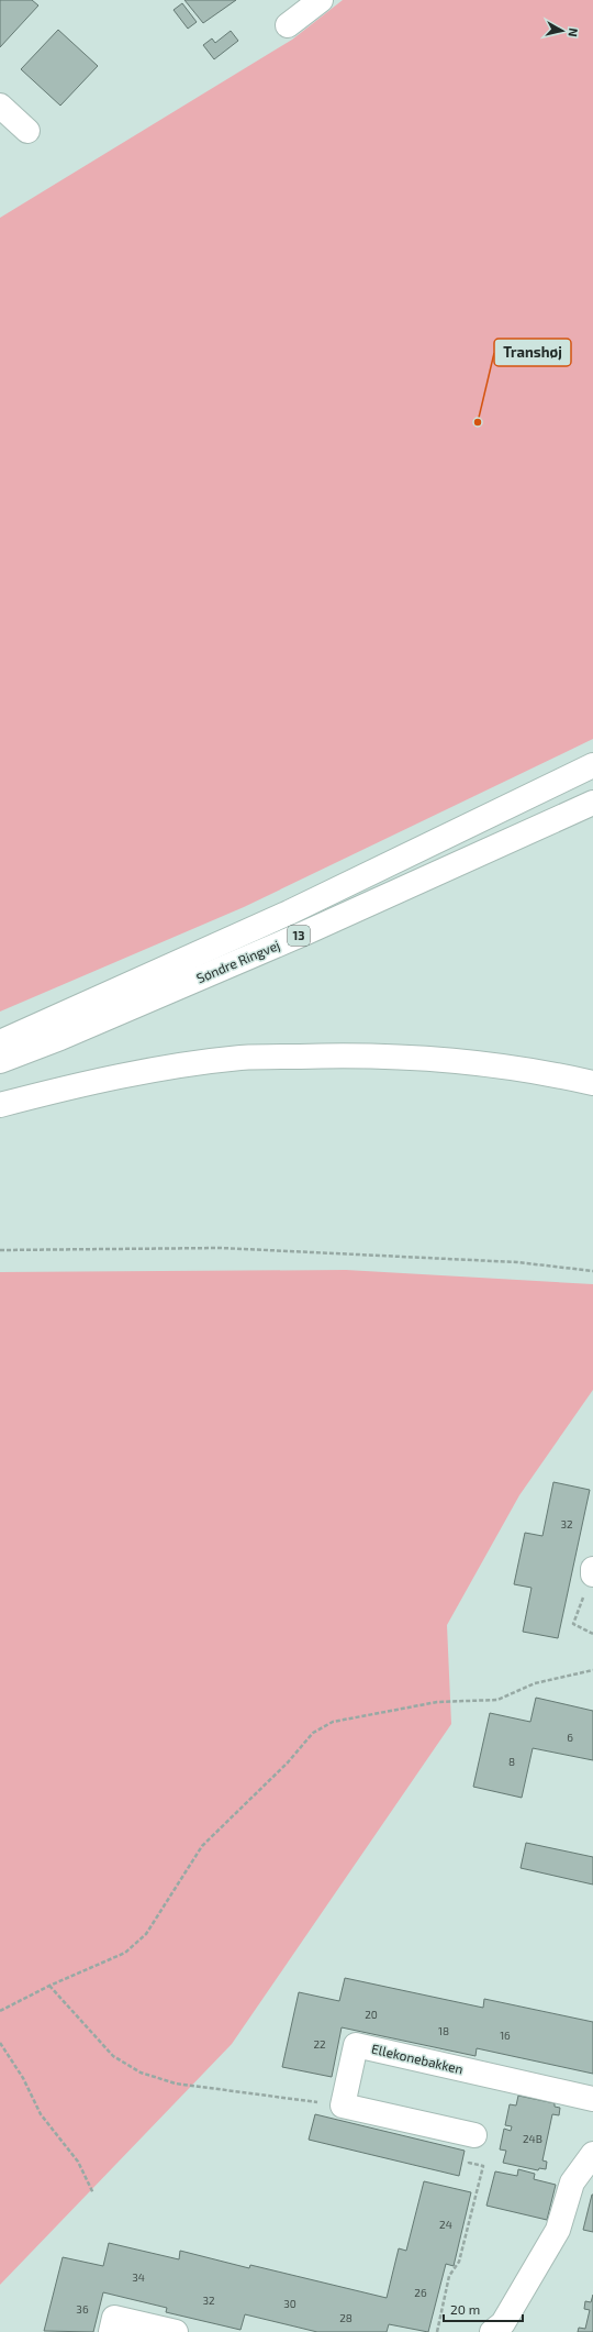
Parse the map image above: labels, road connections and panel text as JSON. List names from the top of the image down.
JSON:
{
  "streets": {
    "main road": ["13", "Søndre Ringvej", "Ellekonebakken"]
  },
  "places": ["Transhøj"],
  "house_numbers": [
    "32",
    "6",
    "8",
    "20",
    "18",
    "16",
    "22",
    "24B",
    "24",
    "34",
    "26",
    "32",
    "30",
    "36",
    "28"
  ],
  "scale_bar": "20 m",
  "north": "right"
}
